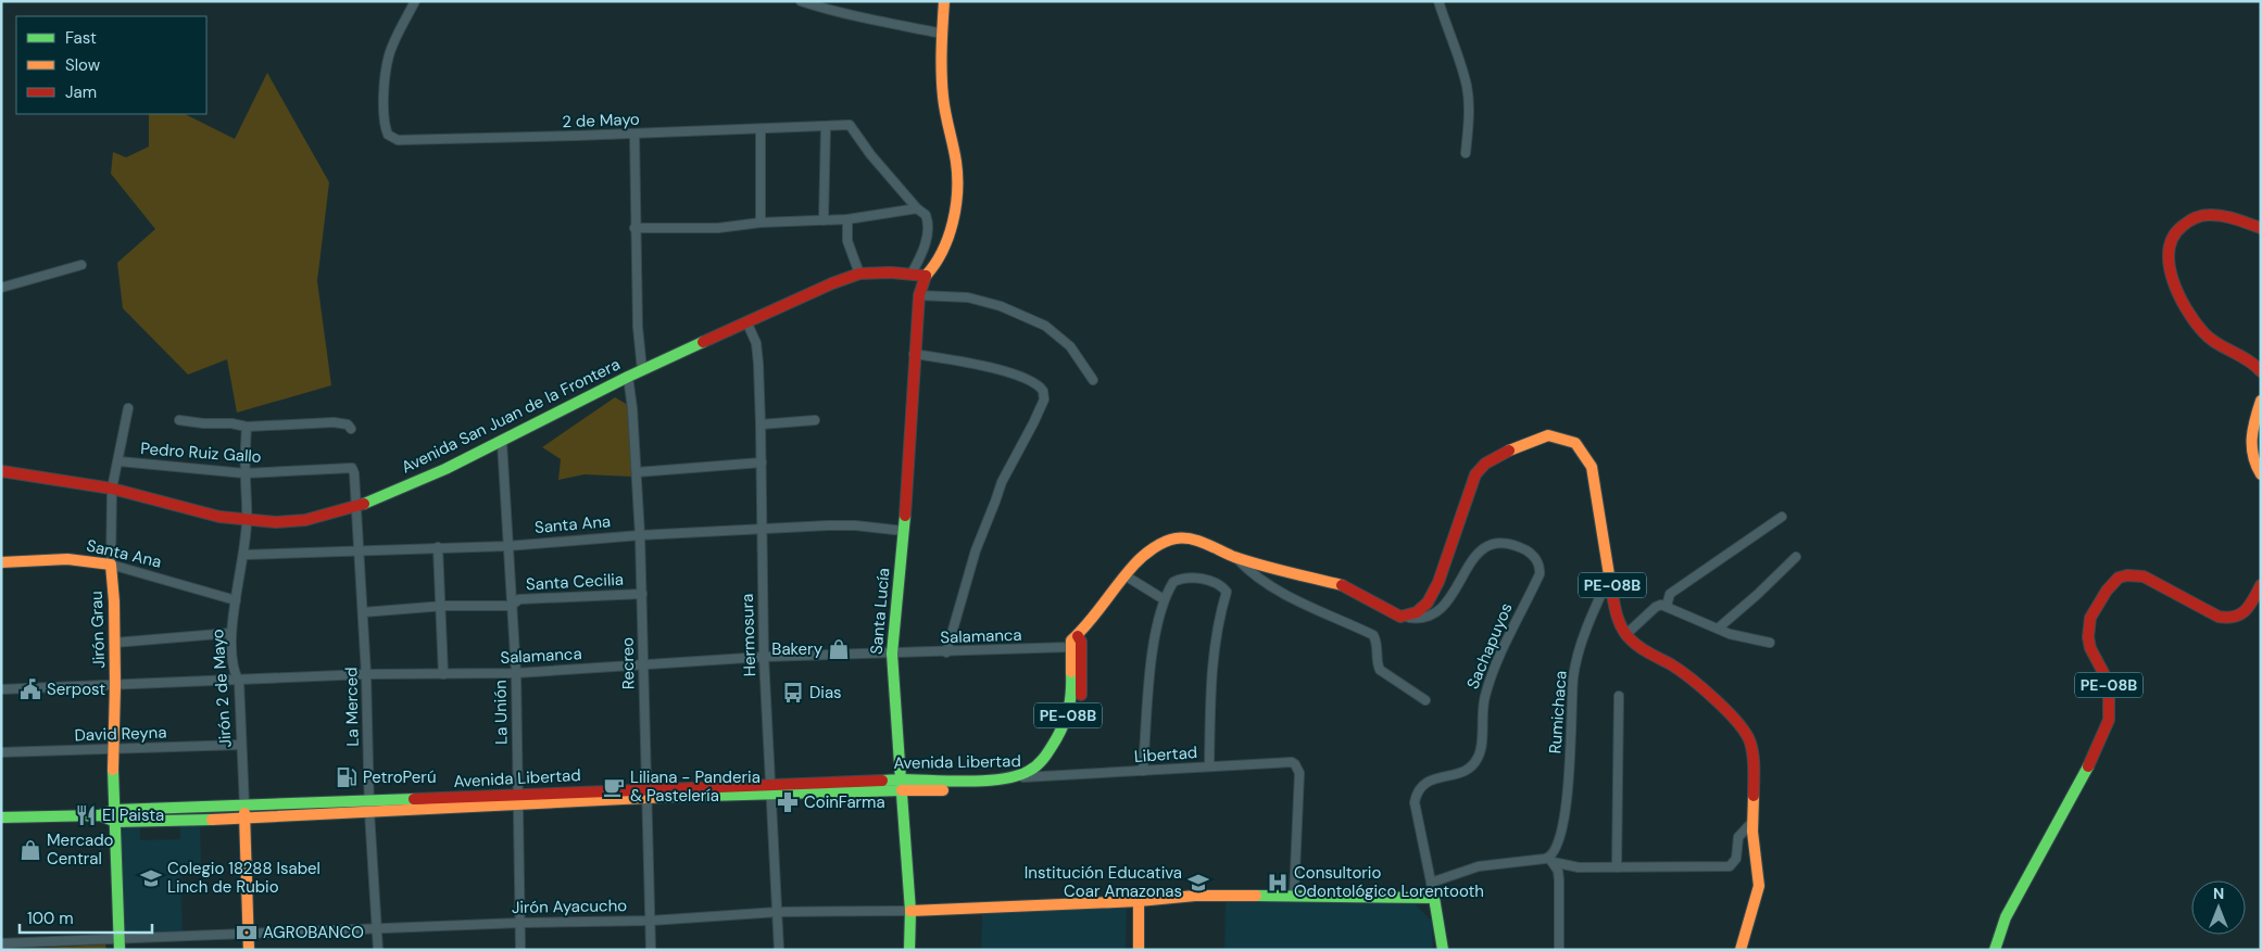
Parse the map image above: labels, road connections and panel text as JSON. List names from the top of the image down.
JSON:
{
  "streets": {
    "main road": [
      "Avenida San Juan de la Frontera",
      "Santa Ana",
      "PE-08B",
      "Santa Lucía",
      "Jirón Grau",
      "Sachapuyos",
      "Jirón 2 de Mayo",
      "Avenida Libertad",
      "Jirón Ayacucho"
    ],
    "street": [
      "2 de Mayo",
      "Pedro Ruiz Gallo",
      "Santa Cecilia",
      "Hermosura",
      "Salamanca",
      "Recreo",
      "La Merced",
      "La Unión",
      "Rumichaca",
      "David Reyna",
      "Libertad"
    ]
  },
  "crossings": [
    ["Avenida San Juan de la Frontera", "Santa Lucía"],
    ["Avenida San Juan de la Frontera", "Jirón Grau"],
    ["Avenida San Juan de la Frontera", "Hermosura"],
    ["Avenida San Juan de la Frontera", "Recreo"],
    ["Avenida San Juan de la Frontera", "Jirón 2 de Mayo"],
    ["Avenida San Juan de la Frontera", "La Merced"],
    ["Avenida San Juan de la Frontera", "La Unión"],
    ["Pedro Ruiz Gallo", "Jirón Grau"],
    ["Pedro Ruiz Gallo", "Jirón 2 de Mayo"],
    ["Pedro Ruiz Gallo", "La Merced"],
    ["Santa Ana", "Santa Lucía"],
    ["Santa Ana", "Jirón Grau"],
    ["Santa Ana", "Hermosura"],
    ["Santa Ana", "Recreo"],
    ["Santa Ana", "Jirón 2 de Mayo"],
    ["Santa Ana", "La Merced"],
    ["Santa Ana", "La Unión"],
    ["Santa Cecilia", "Recreo"],
    ["Santa Cecilia", "La Merced"],
    ["Santa Cecilia", "La Unión"],
    ["PE-08B", "Salamanca"],
    ["PE-08B", "Sachapuyos"],
    ["PE-08B", "Rumichaca"],
    ["PE-08B", "Libertad"],
    ["PE-08B", "Avenida Libertad"],
    ["Santa Lucía", "Salamanca"],
    ["Santa Lucía", "Avenida Libertad"],
    ["Santa Lucía", "Jirón Ayacucho"],
    ["Jirón Grau", "Salamanca"],
    ["Jirón Grau", "David Reyna"],
    ["Jirón Grau", "Avenida Libertad"],
    ["Jirón Grau", "Jirón Ayacucho"],
    ["Hermosura", "Salamanca"],
    ["Hermosura", "Avenida Libertad"],
    ["Hermosura", "Jirón Ayacucho"],
    ["Salamanca", "Recreo"],
    ["Salamanca", "Jirón 2 de Mayo"],
    ["Salamanca", "La Merced"],
    ["Salamanca", "La Unión"],
    ["Sachapuyos", "Jirón Ayacucho"],
    ["Recreo", "Avenida Libertad"],
    ["Recreo", "Jirón Ayacucho"],
    ["Jirón 2 de Mayo", "David Reyna"],
    ["Jirón 2 de Mayo", "Avenida Libertad"],
    ["Jirón 2 de Mayo", "Jirón Ayacucho"],
    ["La Merced", "Avenida Libertad"],
    ["La Merced", "Jirón Ayacucho"],
    ["La Unión", "Avenida Libertad"],
    ["La Unión", "Jirón Ayacucho"],
    ["Libertad", "Avenida Libertad"],
    ["Libertad", "Jirón Ayacucho"]
  ],
  "places": {
    "shop": ["Bakery", "Mercado Central"],
    "public building": ["Serpost"],
    "bus stop": ["Dias"],
    "fuel station": ["PetroPerú"],
    "cafe": ["Liliana - Panderia & Pastelería"],
    "pharmacy": ["CoinFarma"],
    "restaurant": ["El Paista"],
    "school or university": ["Colegio 18288 Isabel Linch de Rubio", "Institución Educativa Coar Amazonas"],
    "hospital": ["Consultorio Odontológico Lorentooth"],
    "bank": ["AGROBANCO"]
  },
  "legend": ["Fast", "Slow", "Jam"],
  "scale_bar": "100 m",
  "north": "top"
}
